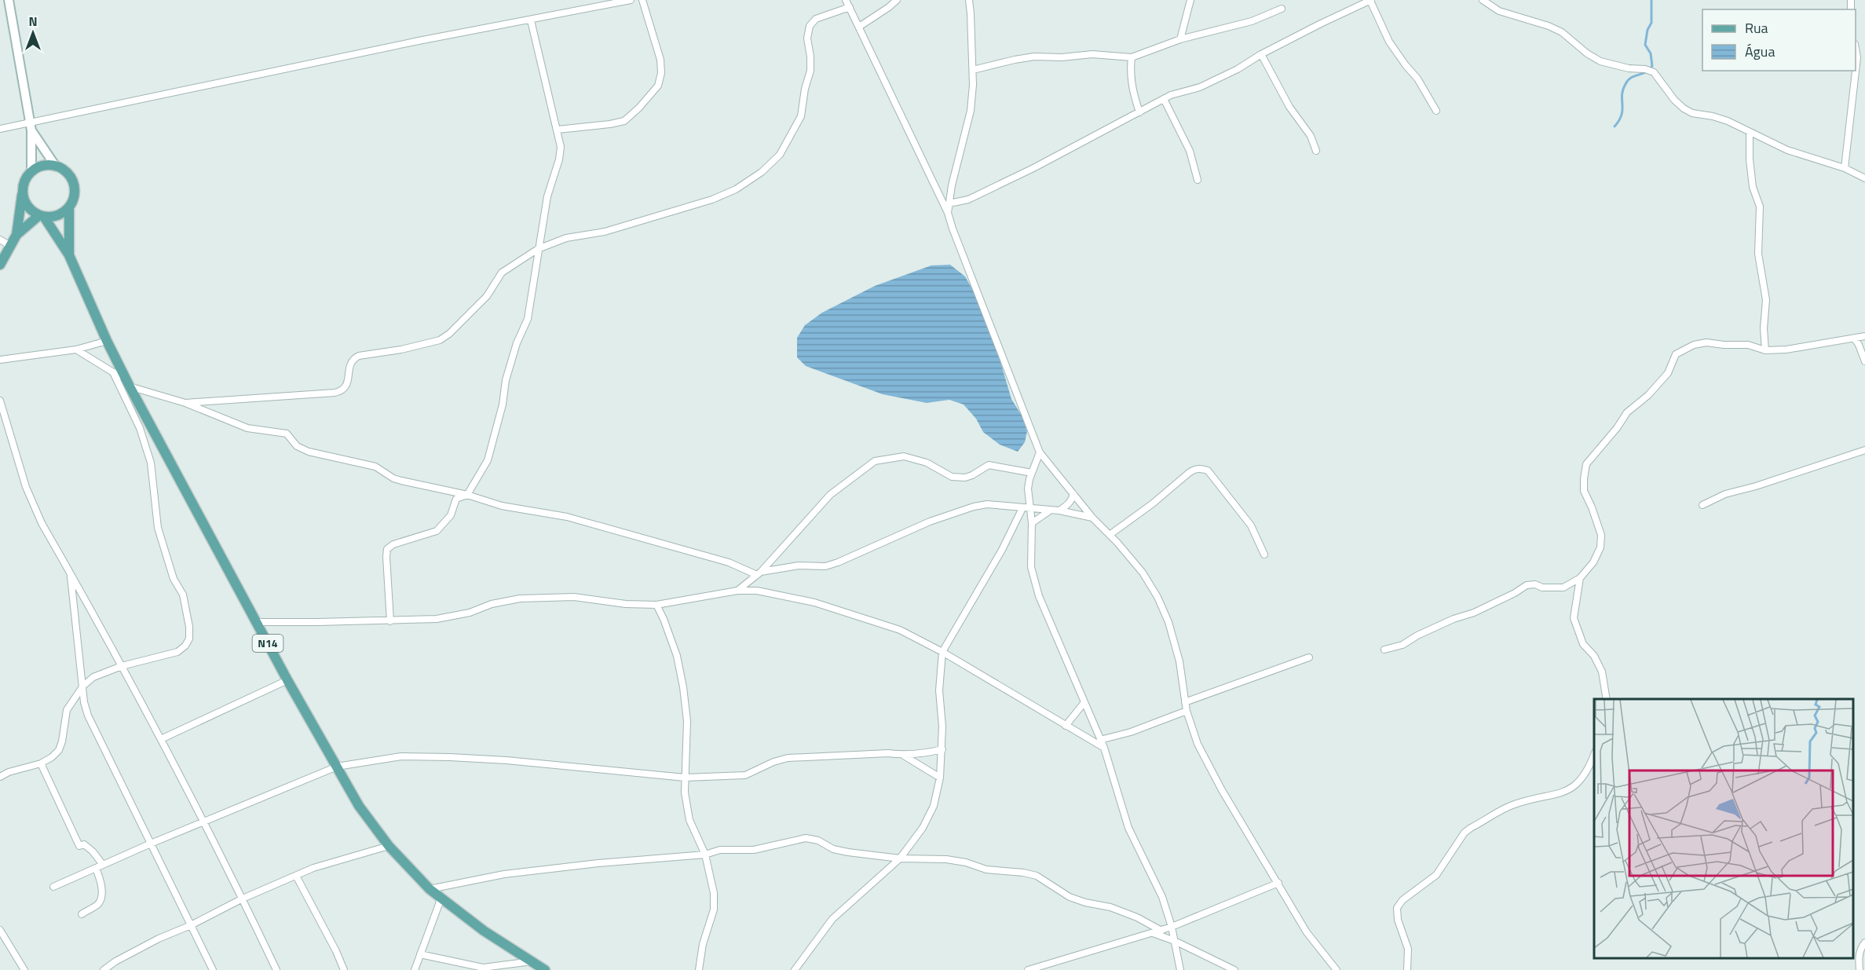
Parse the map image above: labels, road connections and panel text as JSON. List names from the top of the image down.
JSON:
{
  "streets": {
    "main road": ["N14"]
  },
  "legend": ["Rua", "Água"],
  "north": "top"
}
